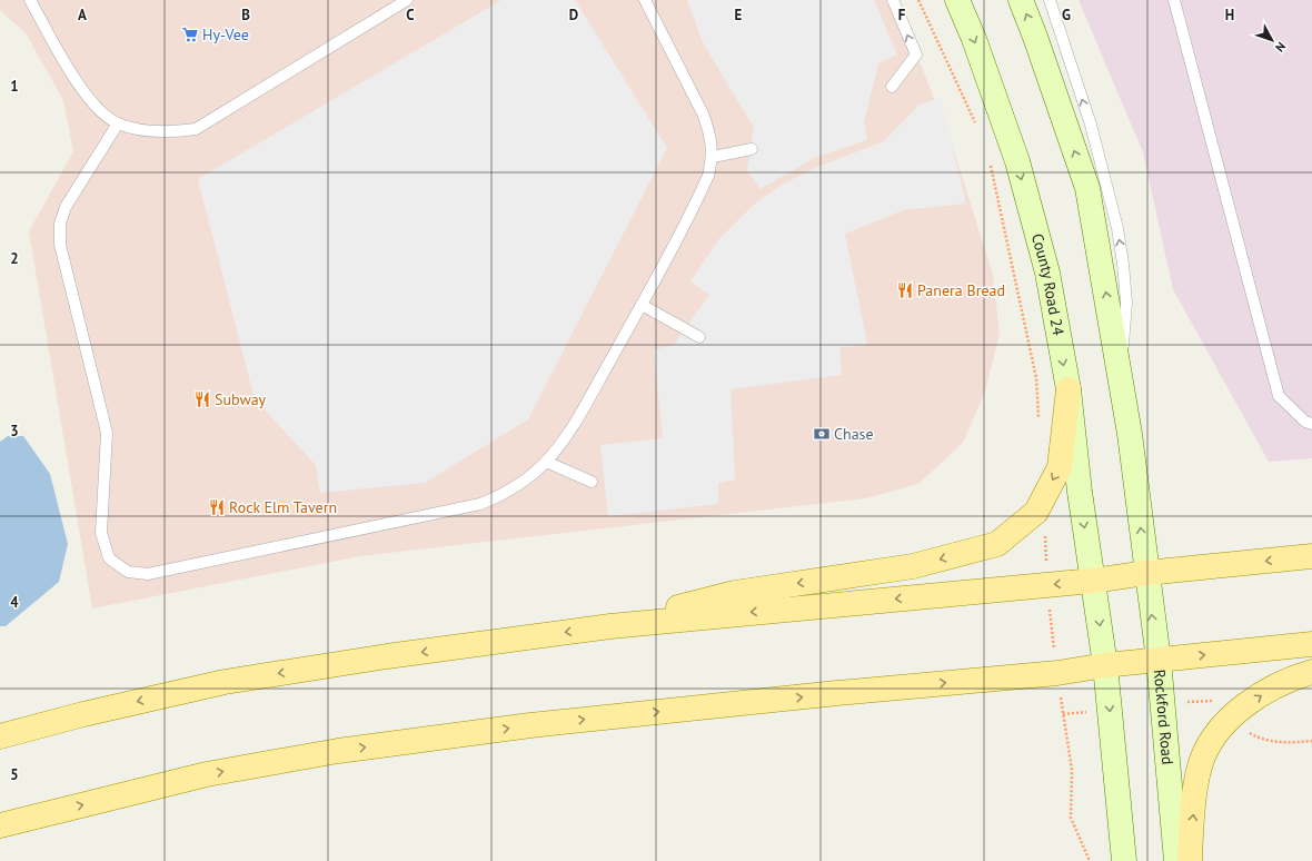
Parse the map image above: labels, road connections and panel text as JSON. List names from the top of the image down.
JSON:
{
  "streets": {
    "street": ["County Road 24", "Rockford Road"]
  },
  "places": {
    "supermarket": ["Hy-Vee"],
    "restaurant": ["Panera Bread", "Subway", "Rock Elm Tavern"],
    "bank": ["Chase"]
  },
  "north": "bottom right",
  "grid": {
    "columns": [
      "A",
      "B",
      "C",
      "D",
      "E",
      "F",
      "G",
      "H"
    ],
    "rows": [
      "1",
      "2",
      "3",
      "4",
      "5"
    ]
  }
}
